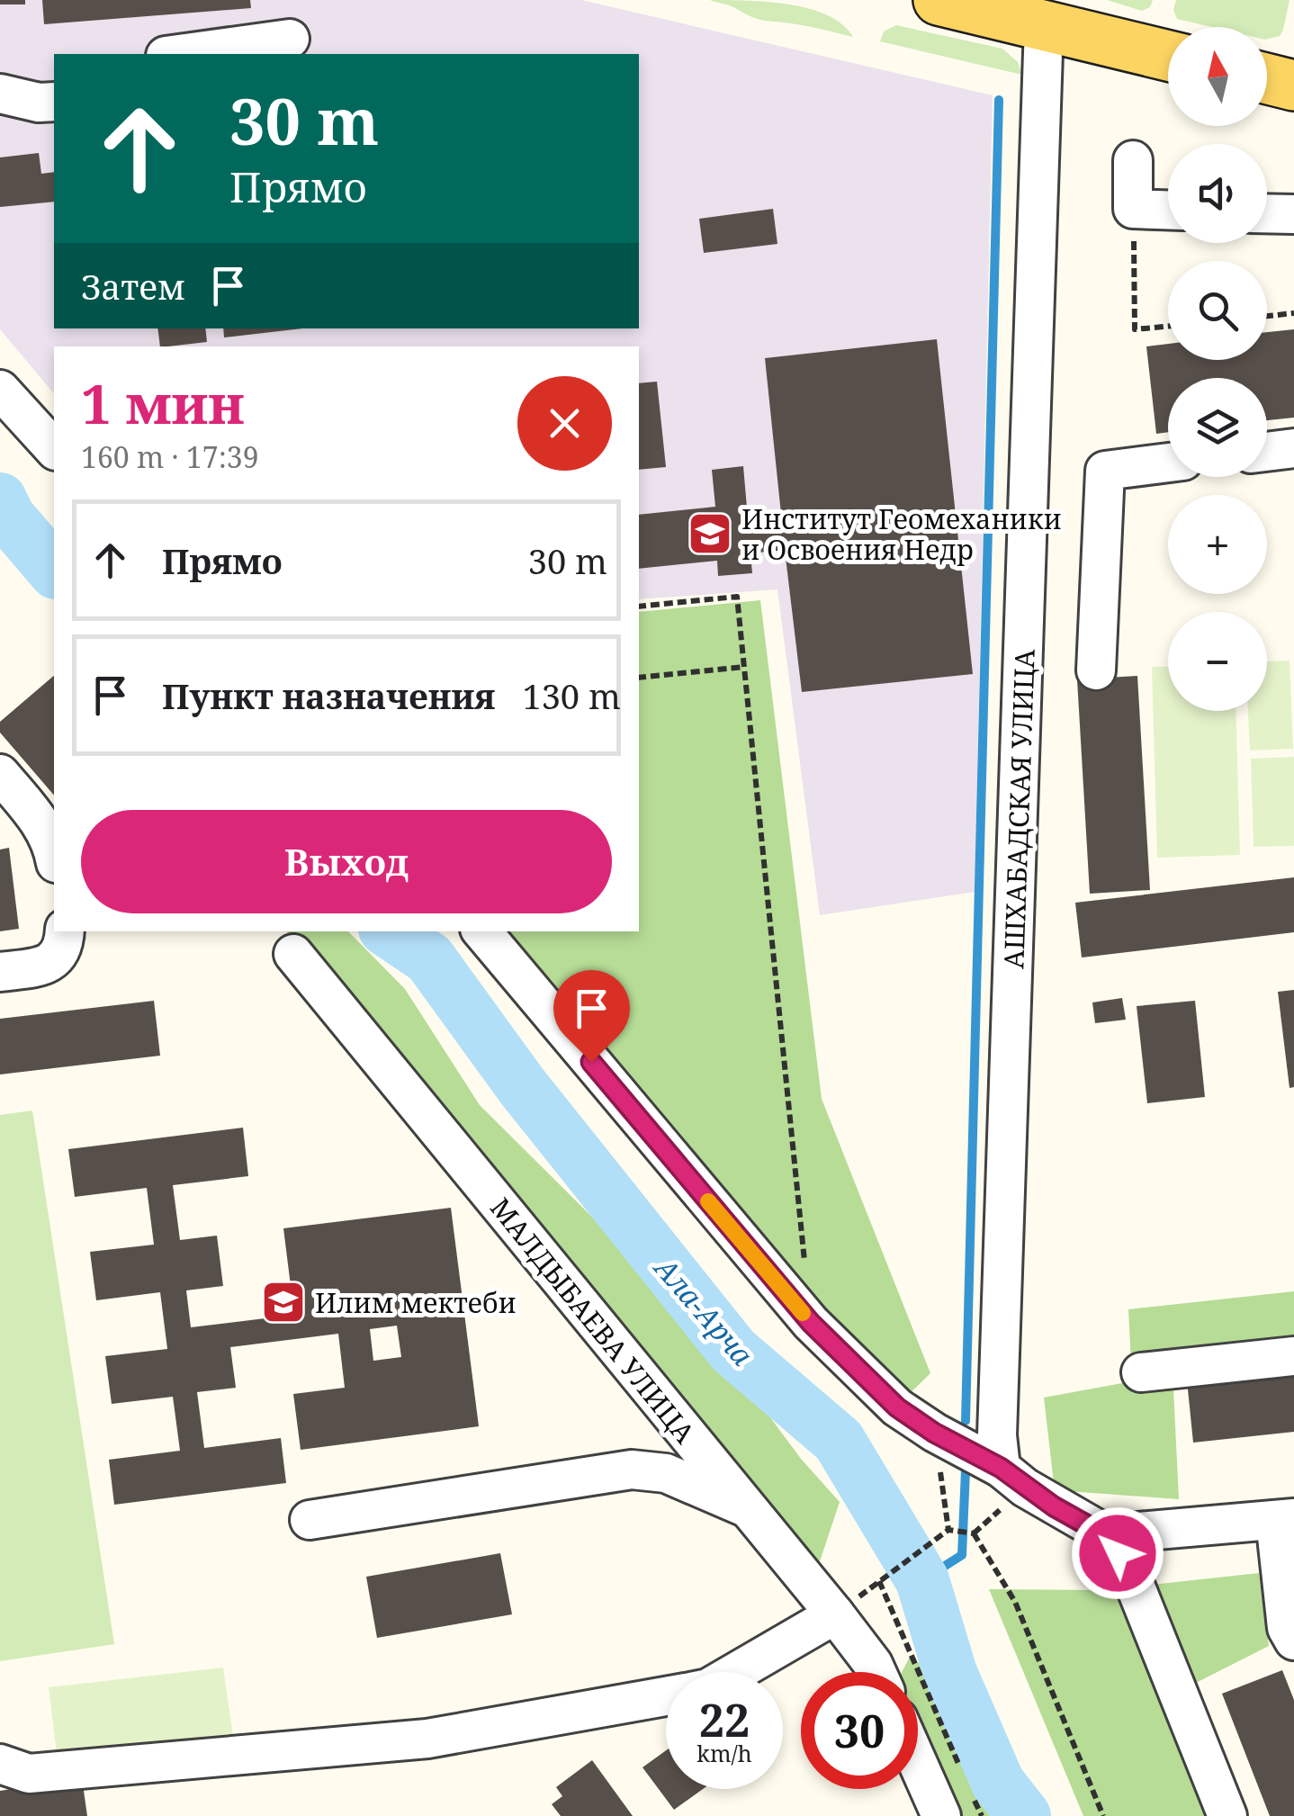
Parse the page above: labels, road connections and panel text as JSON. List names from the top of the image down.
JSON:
{
  "streets": {
    "street": ["АШХАБАДСКАЯ УЛИЦА", "МАЛДЫБАЕВА УЛИЦА"]
  },
  "water": ["Ала-Арча"],
  "places": {
    "school or university": ["Институт Геомеханики и Освоения Недр", "Илим мектеби"]
  },
  "north": "top",
  "page": {
    "map_buttons": ["+", "−"],
    "turn": ["30 m", "Прямо"],
    "then": "Затем",
    "heading": ["1 мин", "160 m · 17:39"],
    "list": [
      {
        "name": "Прямо",
        "value": "30 m"
      },
      {
        "name": "Пункт назначения",
        "value": "130 m"
      }
    ],
    "buttons": "Выход",
    "speed": "22 km/h",
    "limit": "30"
  }
}
